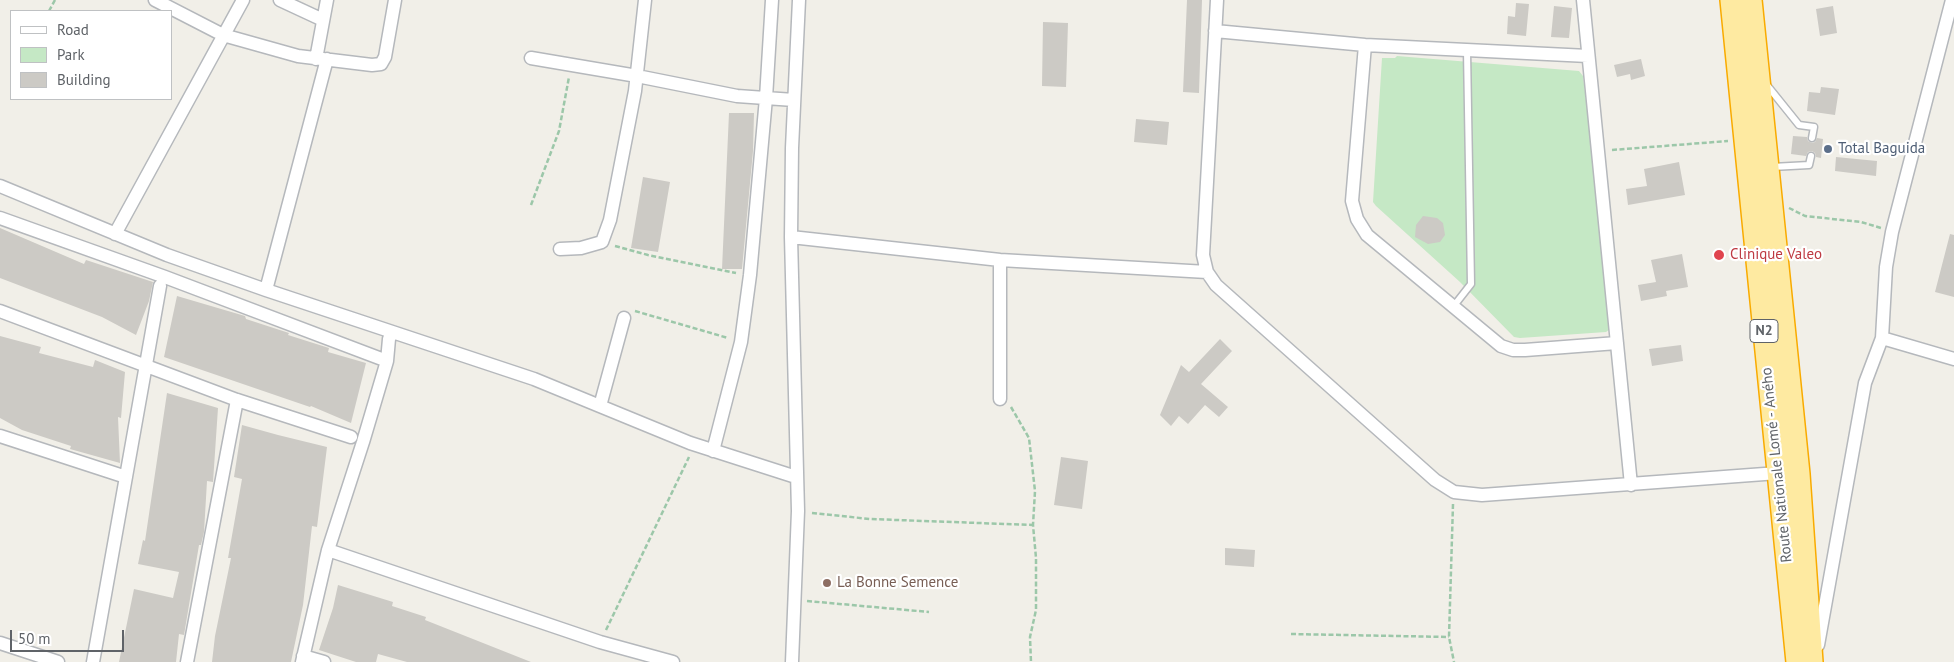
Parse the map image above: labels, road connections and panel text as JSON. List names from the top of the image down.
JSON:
{
  "streets": {
    "highway": ["N2", "Route Nationale Lomé - Aného"]
  },
  "places": ["Total Baguida", "Clinique Valeo", "La Bonne Semence"],
  "legend": ["Road", "Park", "Building"],
  "scale_bar": "50 m"
}
